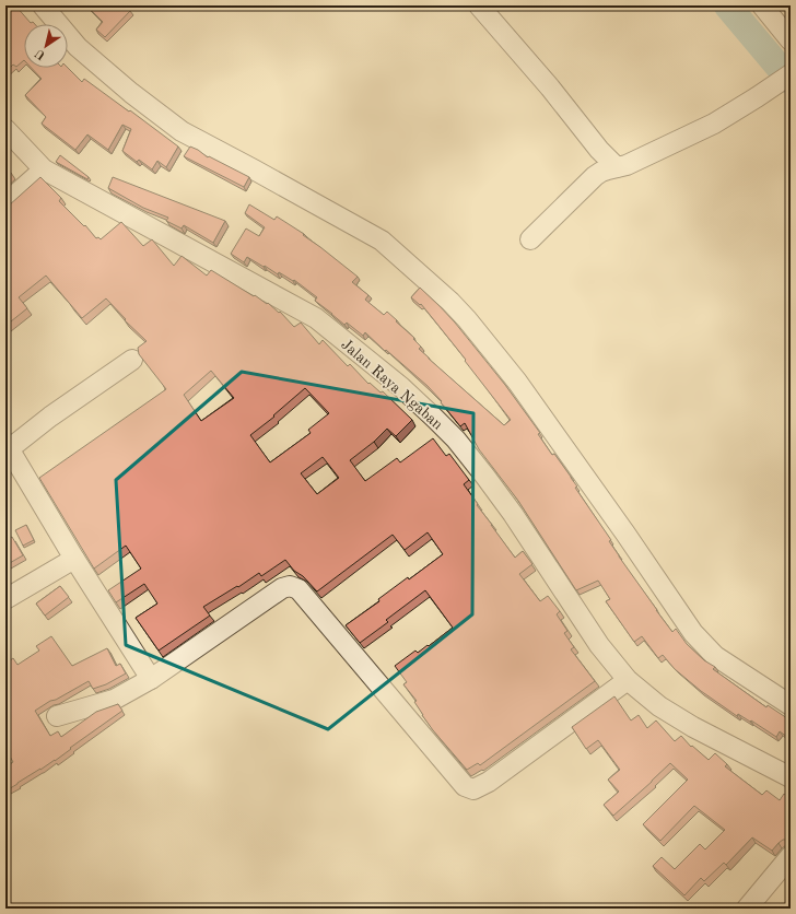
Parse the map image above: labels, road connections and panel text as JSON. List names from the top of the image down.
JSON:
{
  "streets": {
    "street": ["Jalan Raya Ngaban"]
  },
  "north": "bottom left"
}
